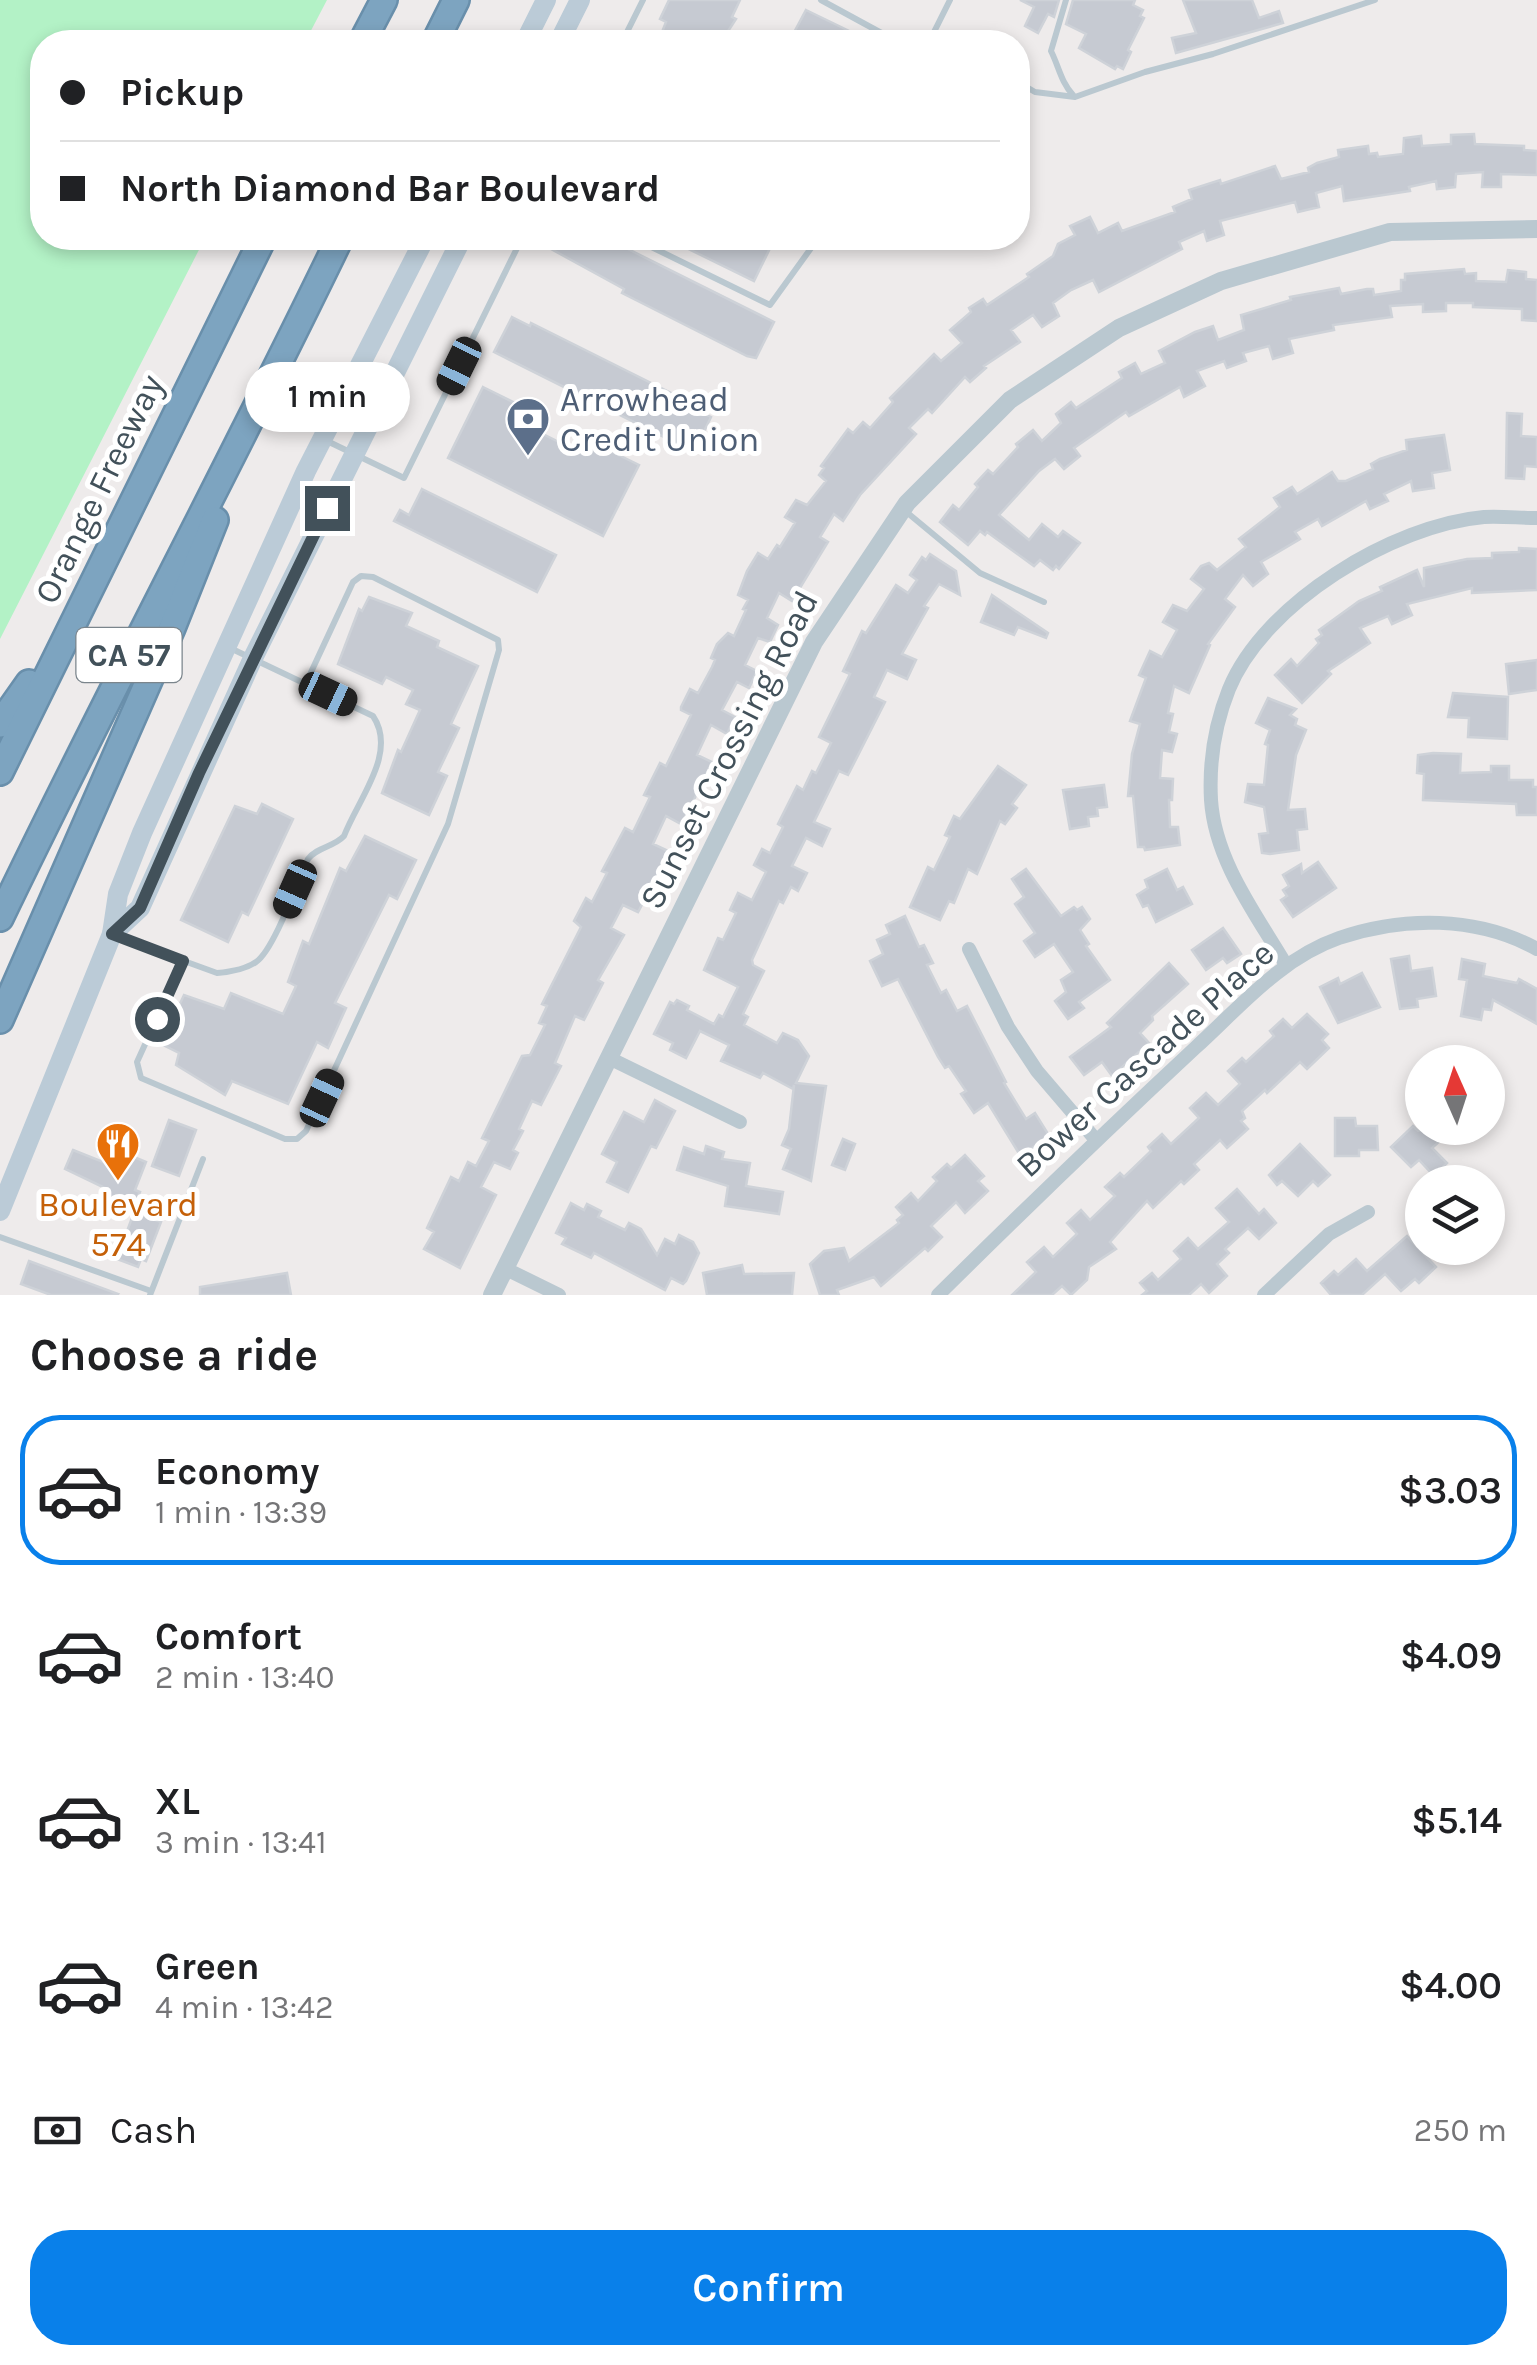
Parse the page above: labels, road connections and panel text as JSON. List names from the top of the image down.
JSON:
{
  "streets": {
    "highway": ["Orange Freeway", "CA 57"],
    "street": ["Sunset Crossing Road", "Bower Cascade Place"]
  },
  "places": {
    "bank": ["Arrowhead Credit Union"],
    "restaurant": ["Boulevard 574"]
  },
  "north": "top",
  "page": {
    "banner": ["Pickup", "North Diamond Bar Boulevard"],
    "bubble": "1 min",
    "heading": "Choose a ride",
    "list": [
      {
        "name": "Economy",
        "note": "1 min · 13:39",
        "value": "$3.03"
      },
      {
        "name": "Comfort",
        "note": "2 min · 13:40",
        "value": "$4.09"
      },
      {
        "name": "XL",
        "note": "3 min · 13:41",
        "value": "$5.14"
      },
      {
        "name": "Green",
        "note": "4 min · 13:42",
        "value": "$4.00"
      }
    ],
    "pay": ["Cash", "250 m"],
    "buttons": "Confirm"
  }
}
